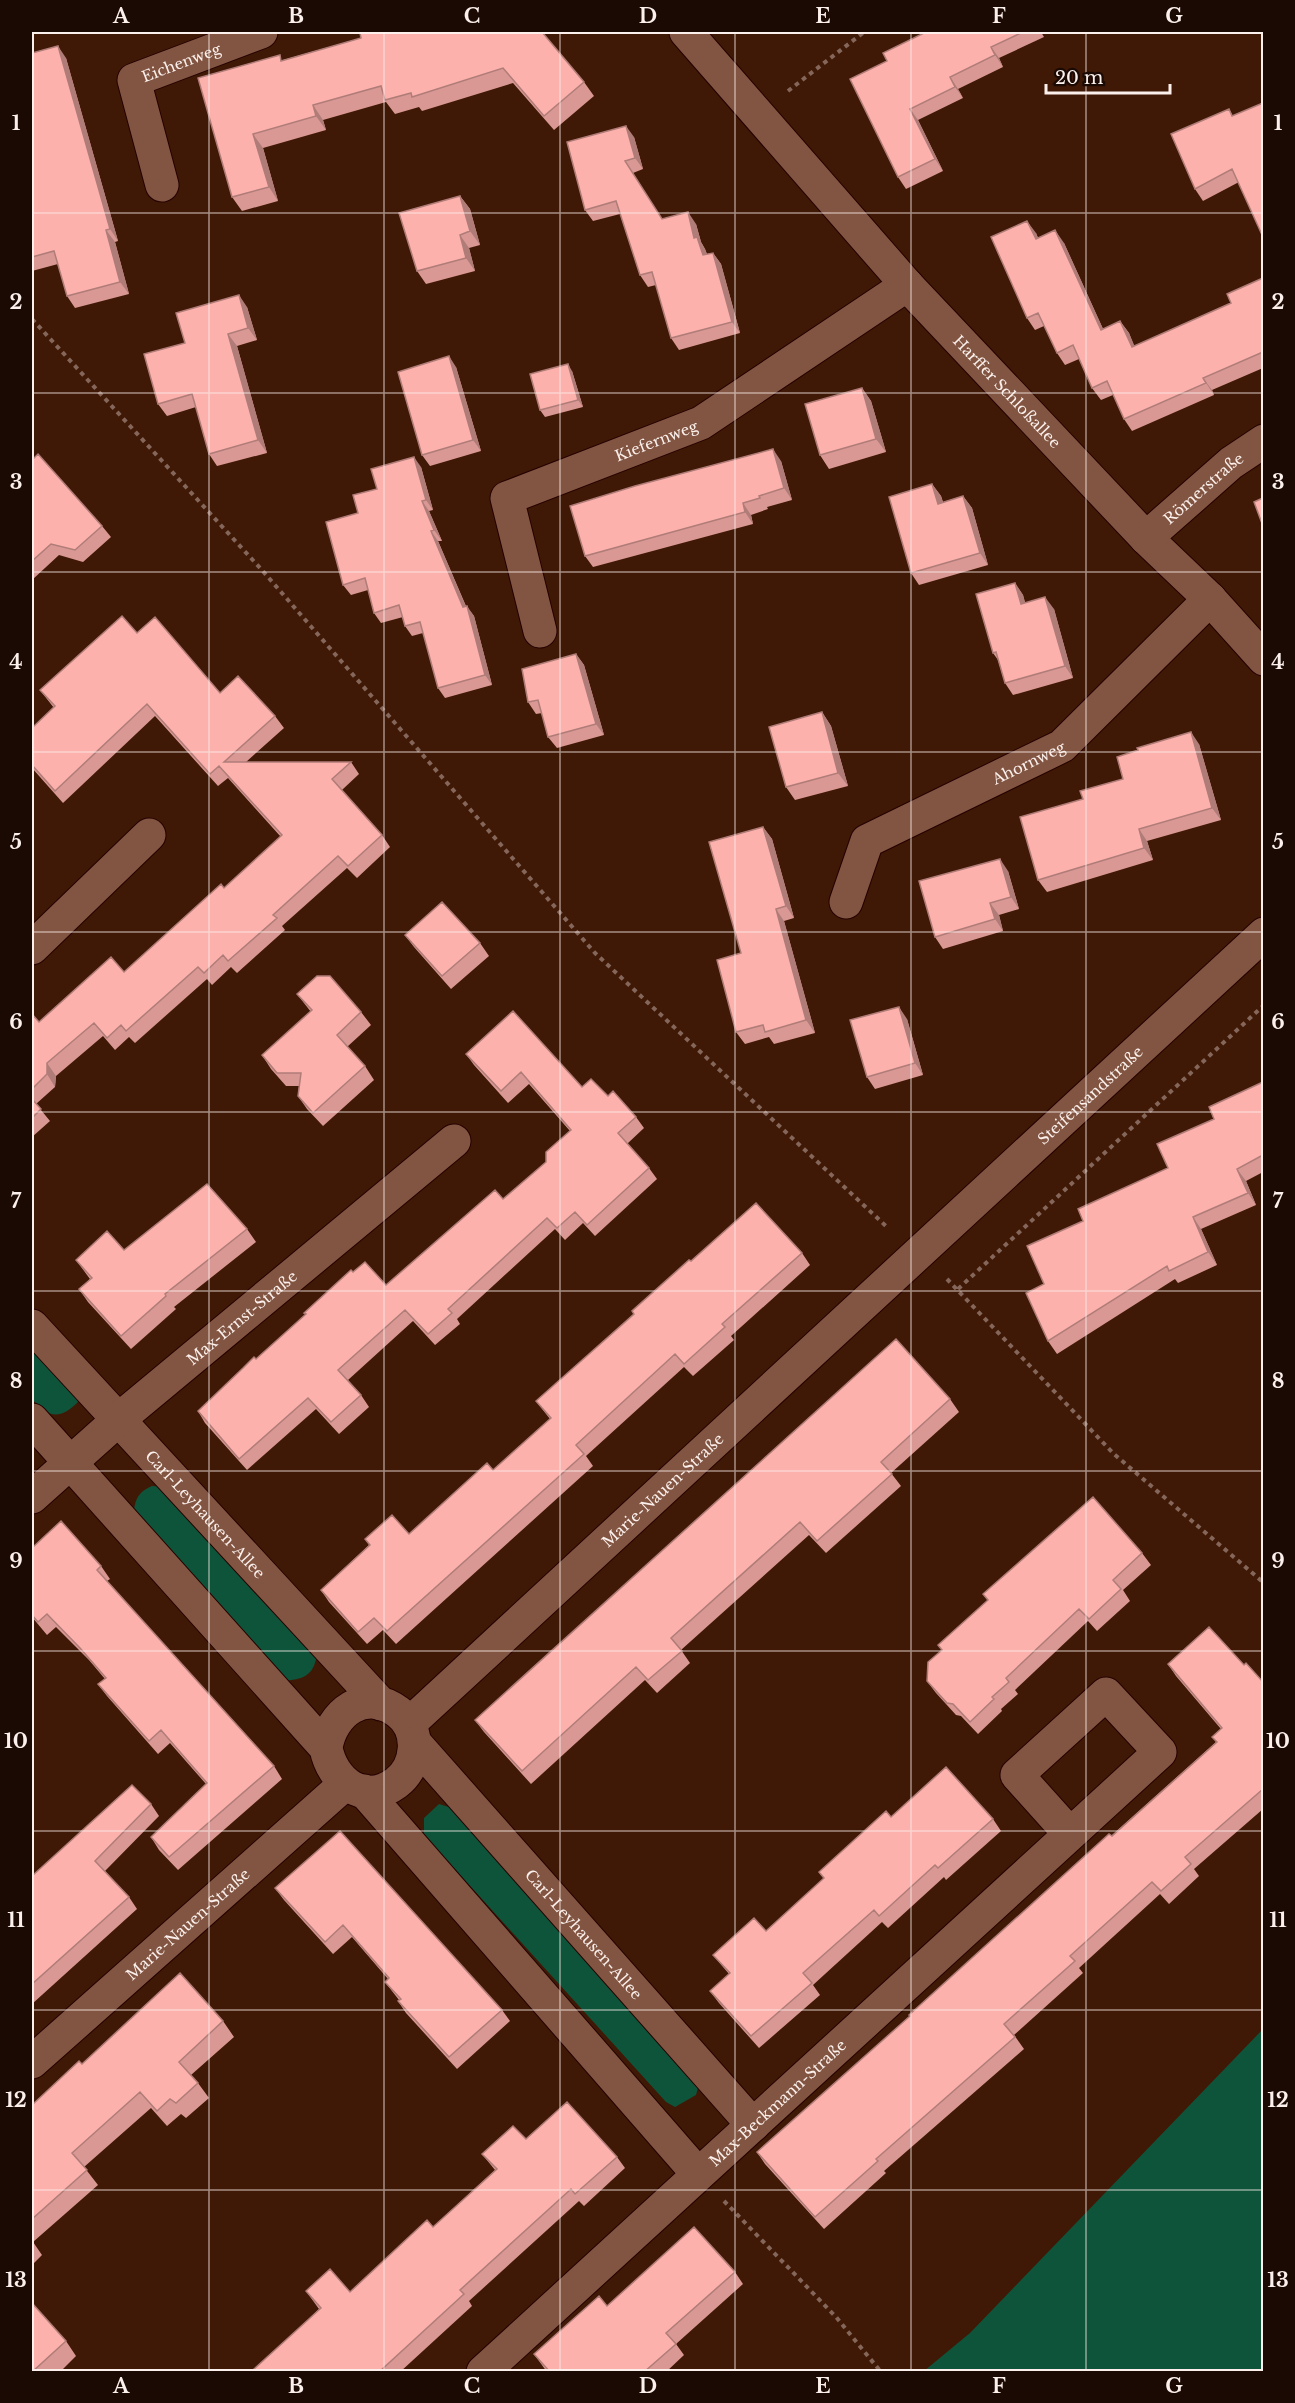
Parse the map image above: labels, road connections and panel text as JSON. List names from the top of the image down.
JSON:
{
  "streets": {
    "street": [
      "Eichenweg",
      "Harffer Schloßallee",
      "Kiefernweg",
      "Römerstraße",
      "Ahornweg",
      "Steifensandstraße",
      "Max-Ernst-Straße",
      "Marie-Nauen-Straße",
      "Carl-Leyhausen-Allee",
      "Max-Beckmann-Straße"
    ]
  },
  "crossings": [
    ["Harffer Schloßallee", "Kiefernweg"],
    ["Harffer Schloßallee", "Römerstraße"],
    ["Harffer Schloßallee", "Ahornweg"],
    ["Steifensandstraße", "Marie-Nauen-Straße"],
    ["Max-Ernst-Straße", "Carl-Leyhausen-Allee"],
    ["Marie-Nauen-Straße", "Carl-Leyhausen-Allee"],
    ["Carl-Leyhausen-Allee", "Max-Beckmann-Straße"]
  ],
  "scale_bar": "20 m",
  "grid": {
    "columns": [
      "A",
      "B",
      "C",
      "D",
      "E",
      "F",
      "G"
    ],
    "rows": [
      "1",
      "2",
      "3",
      "4",
      "5",
      "6",
      "7",
      "8",
      "9",
      "10",
      "11",
      "12",
      "13"
    ]
  }
}
